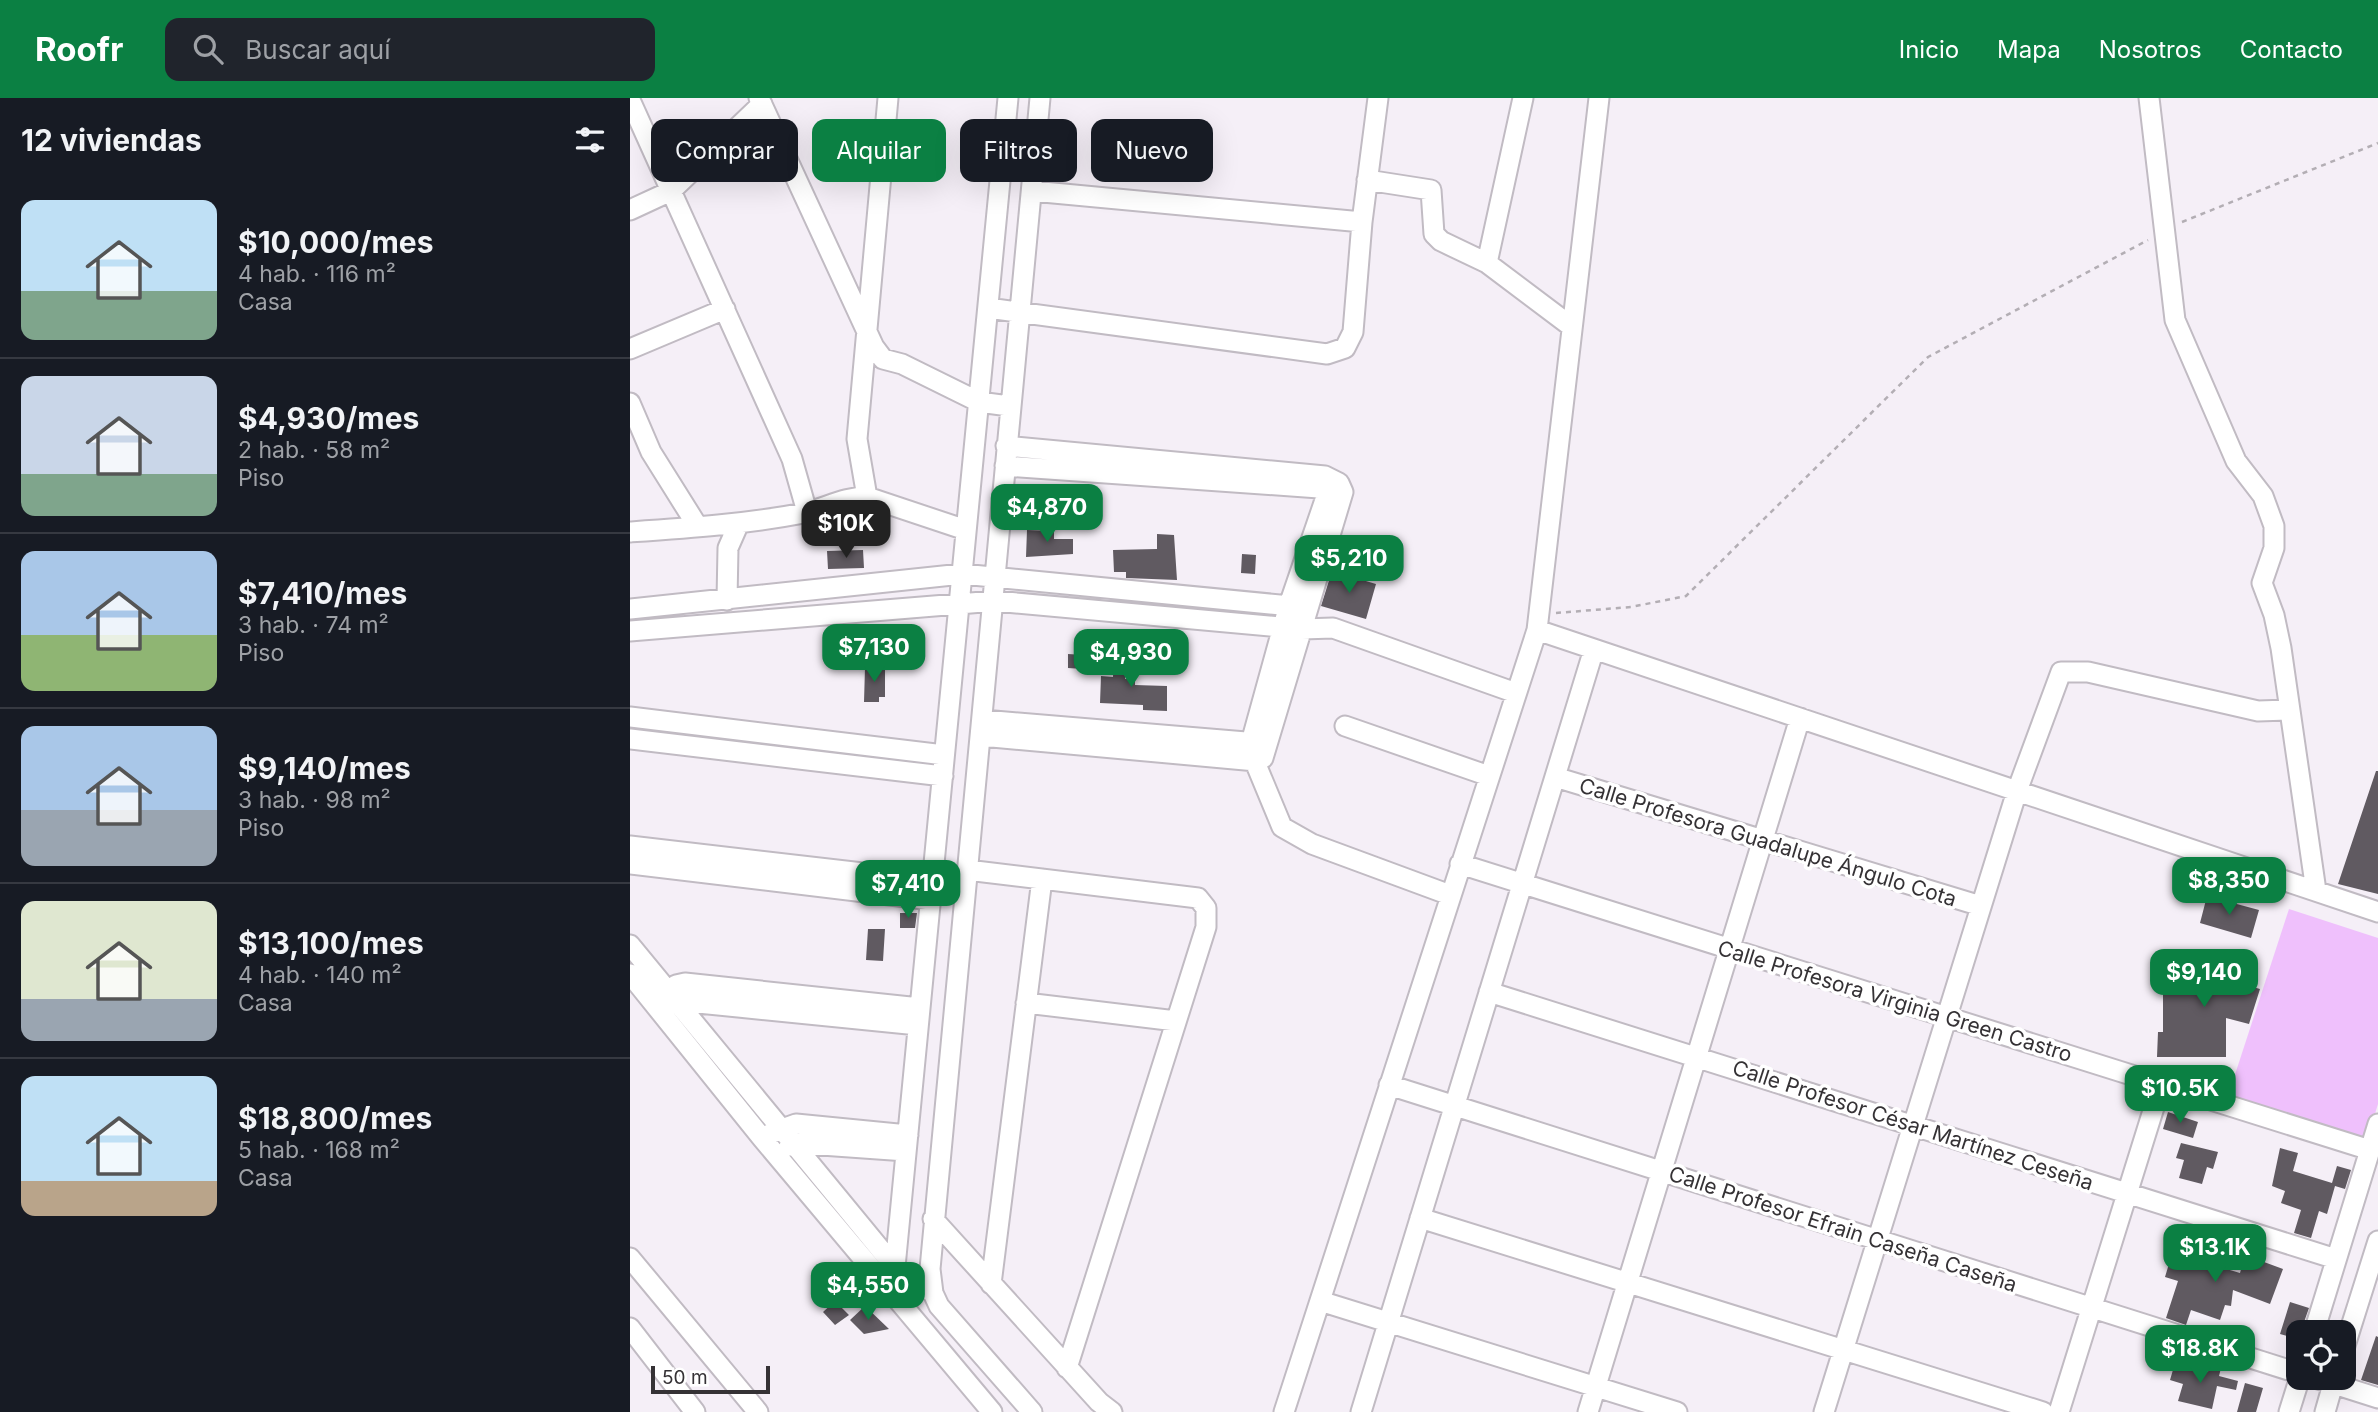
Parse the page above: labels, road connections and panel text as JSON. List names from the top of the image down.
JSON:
{
  "streets": {
    "street": [
      "Calle Profesora Guadalupe Ángulo Cota",
      "Calle Profesora Virginia Green Castro",
      "Calle Profesor César Martínez Ceseña",
      "Calle Profesor Efrain Caseña Caseña"
    ]
  },
  "scale_bar": "50 m",
  "page": {
    "header": "Roofr",
    "search": "Buscar aquí",
    "nav": [
      "Inicio",
      "Mapa",
      "Nosotros",
      "Contacto"
    ],
    "heading": "12 viviendas",
    "chip": [
      "Comprar",
      "Alquilar",
      "Filtros",
      "Nuevo"
    ],
    "list": [
      {
        "name": "$10,000/mes",
        "note": "4 hab. · 116 m² · Casa"
      },
      {
        "name": "$4,930/mes",
        "note": "2 hab. · 58 m² · Piso"
      },
      {
        "name": "$7,410/mes",
        "note": "3 hab. · 74 m² · Piso"
      },
      {
        "name": "$9,140/mes",
        "note": "3 hab. · 98 m² · Piso"
      },
      {
        "name": "$13,100/mes",
        "note": "4 hab. · 140 m² · Casa"
      },
      {
        "name": "$18,800/mes",
        "note": "5 hab. · 168 m² · Casa"
      }
    ],
    "price": [
      "$4,870",
      "$10K",
      "$5,210",
      "$7,130",
      "$4,930",
      "$8,350",
      "$7,410",
      "$9,140",
      "$10.5K",
      "$13.1K",
      "$4,550",
      "$18.8K"
    ],
    "scale": "50 m"
  }
}
